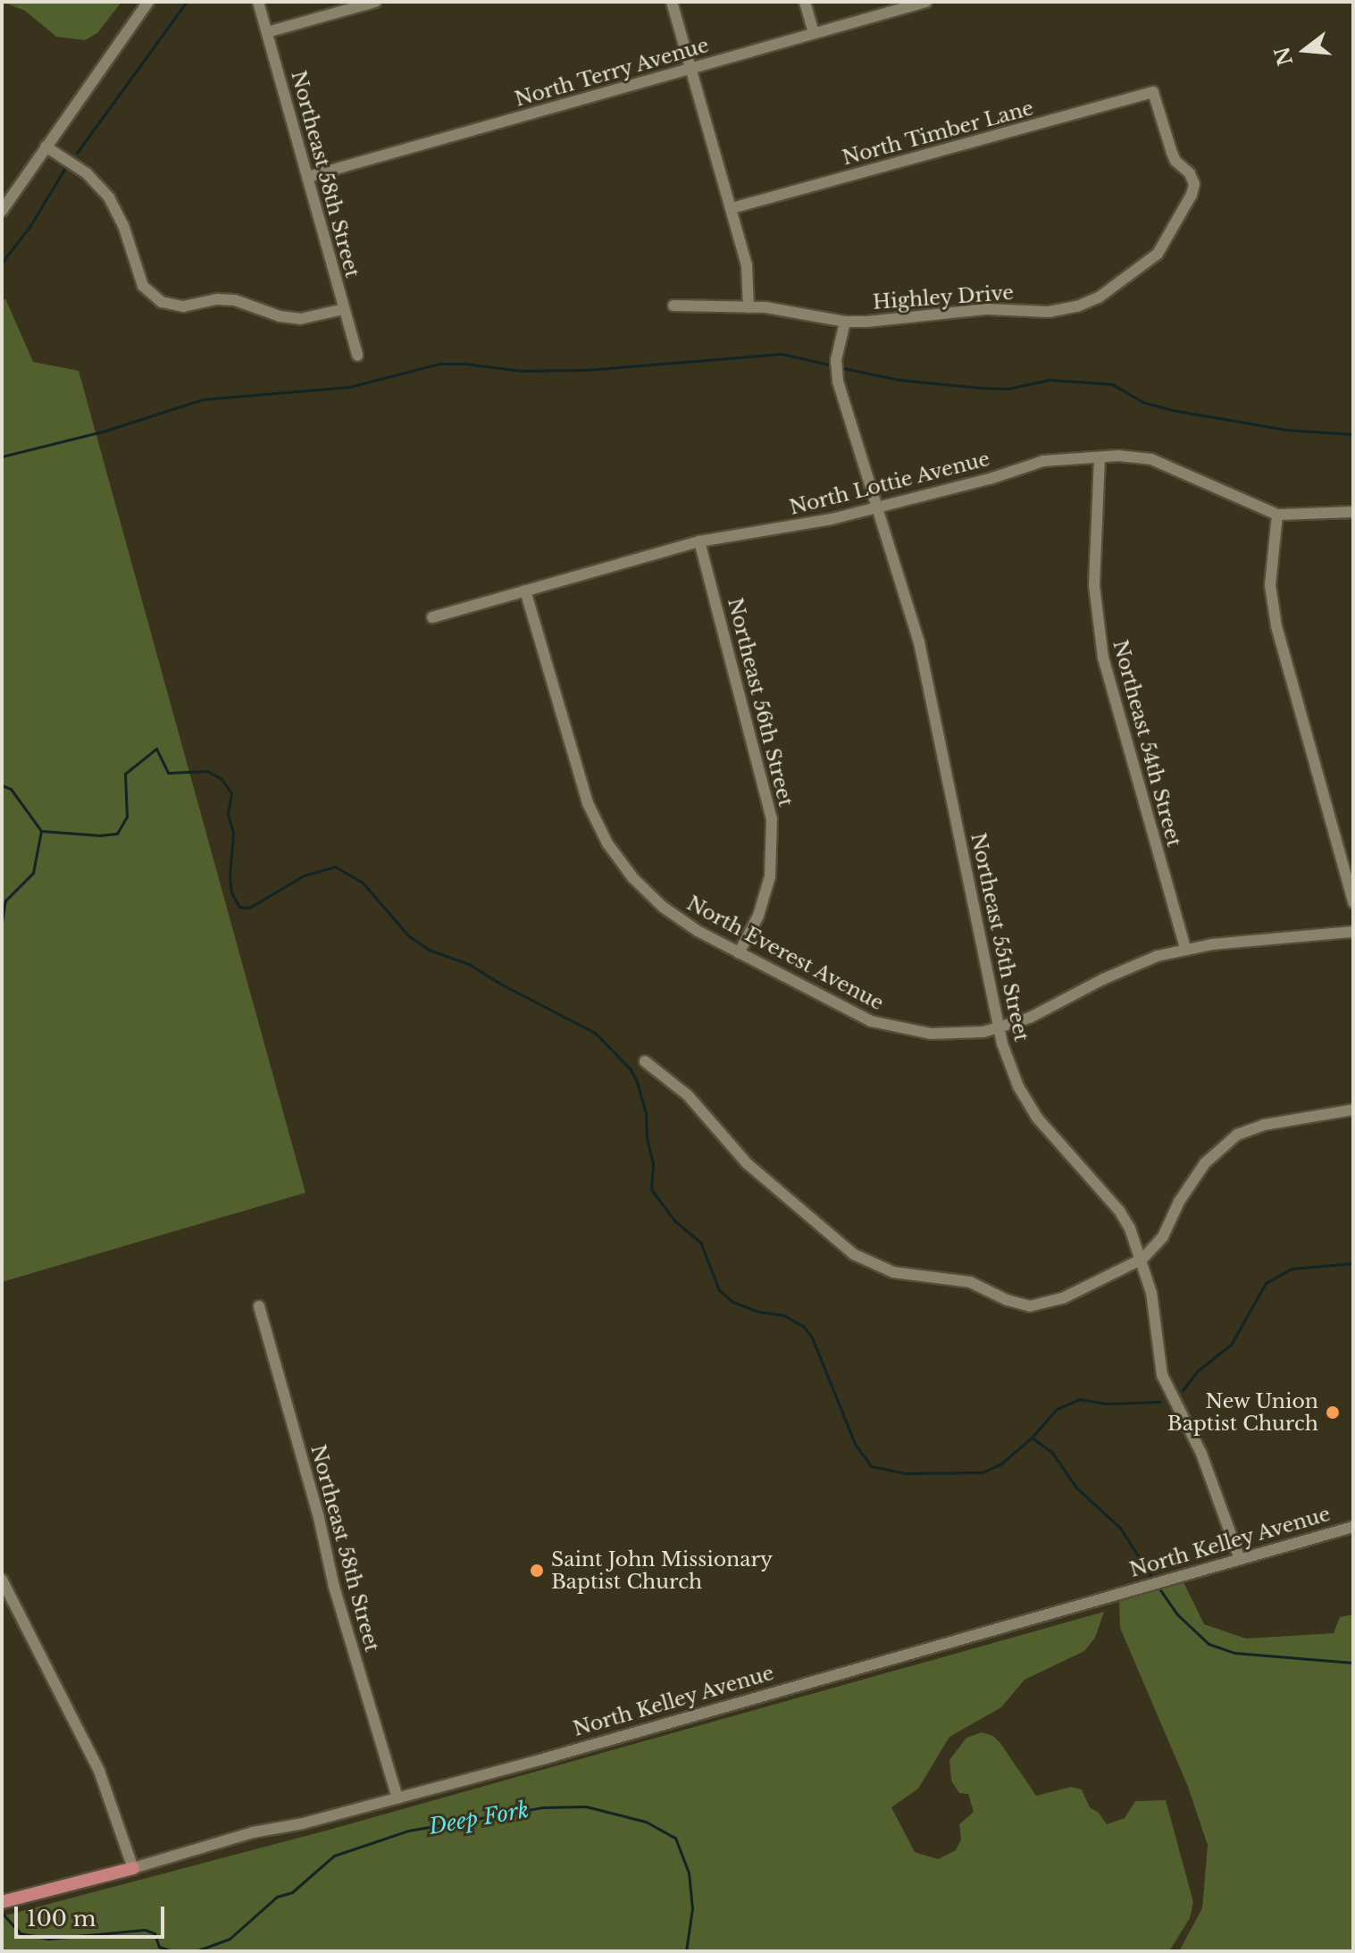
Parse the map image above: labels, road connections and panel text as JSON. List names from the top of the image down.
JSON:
{
  "streets": {
    "main road": ["North Kelley Avenue"],
    "street": [
      "North Terry Avenue",
      "North Timber Lane",
      "Northeast 58th Street",
      "Highley Drive",
      "North Lottie Avenue",
      "Northeast 56th Street",
      "Northeast 54th Street",
      "Northeast 55th Street",
      "North Everest Avenue"
    ]
  },
  "crossings": [
    ["North Terry Avenue", "Northeast 58th Street"],
    ["North Timber Lane", "Highley Drive"],
    ["Northeast 58th Street", "North Kelley Avenue"],
    ["Highley Drive", "Northeast 55th Street"],
    ["North Lottie Avenue", "Northeast 56th Street"],
    ["North Lottie Avenue", "Northeast 54th Street"],
    ["North Lottie Avenue", "Northeast 55th Street"],
    ["North Lottie Avenue", "North Everest Avenue"],
    ["Northeast 56th Street", "North Everest Avenue"],
    ["Northeast 54th Street", "North Everest Avenue"],
    ["Northeast 55th Street", "North Everest Avenue"],
    ["Northeast 55th Street", "North Kelley Avenue"]
  ],
  "water": ["Deep Fork"],
  "places": ["New Union Baptist Church", "Saint John Missionary Baptist Church"],
  "scale_bar": "100 m",
  "north": "left"
}
